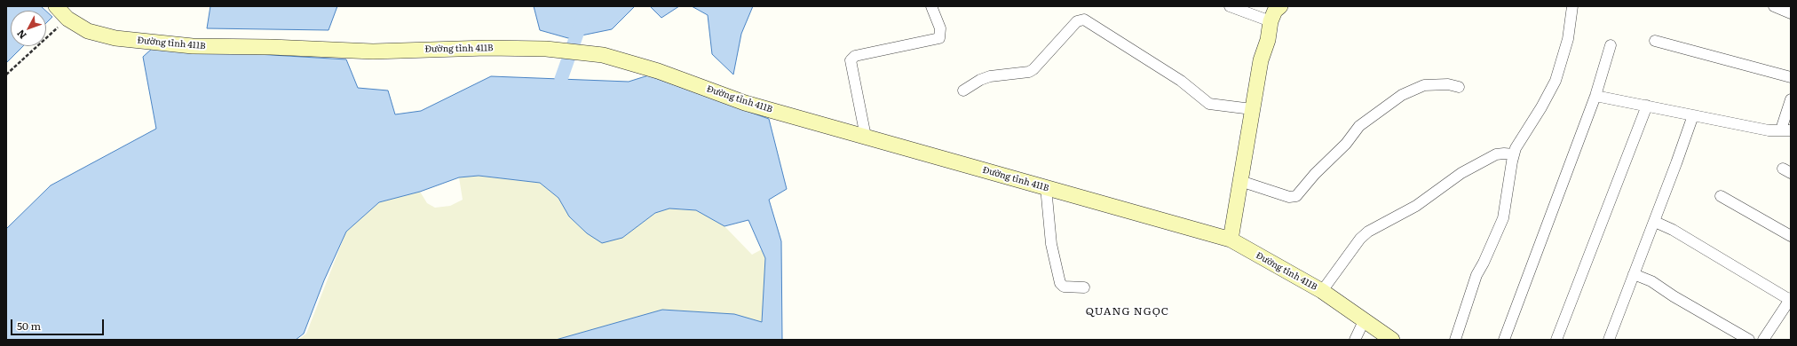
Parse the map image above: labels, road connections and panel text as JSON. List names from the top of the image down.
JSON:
{
  "streets": {
    "main road": ["Đường tỉnh 411B"]
  },
  "districts": ["QUANG NGỌC"],
  "scale_bar": "50 m",
  "north": "bottom left"
}
